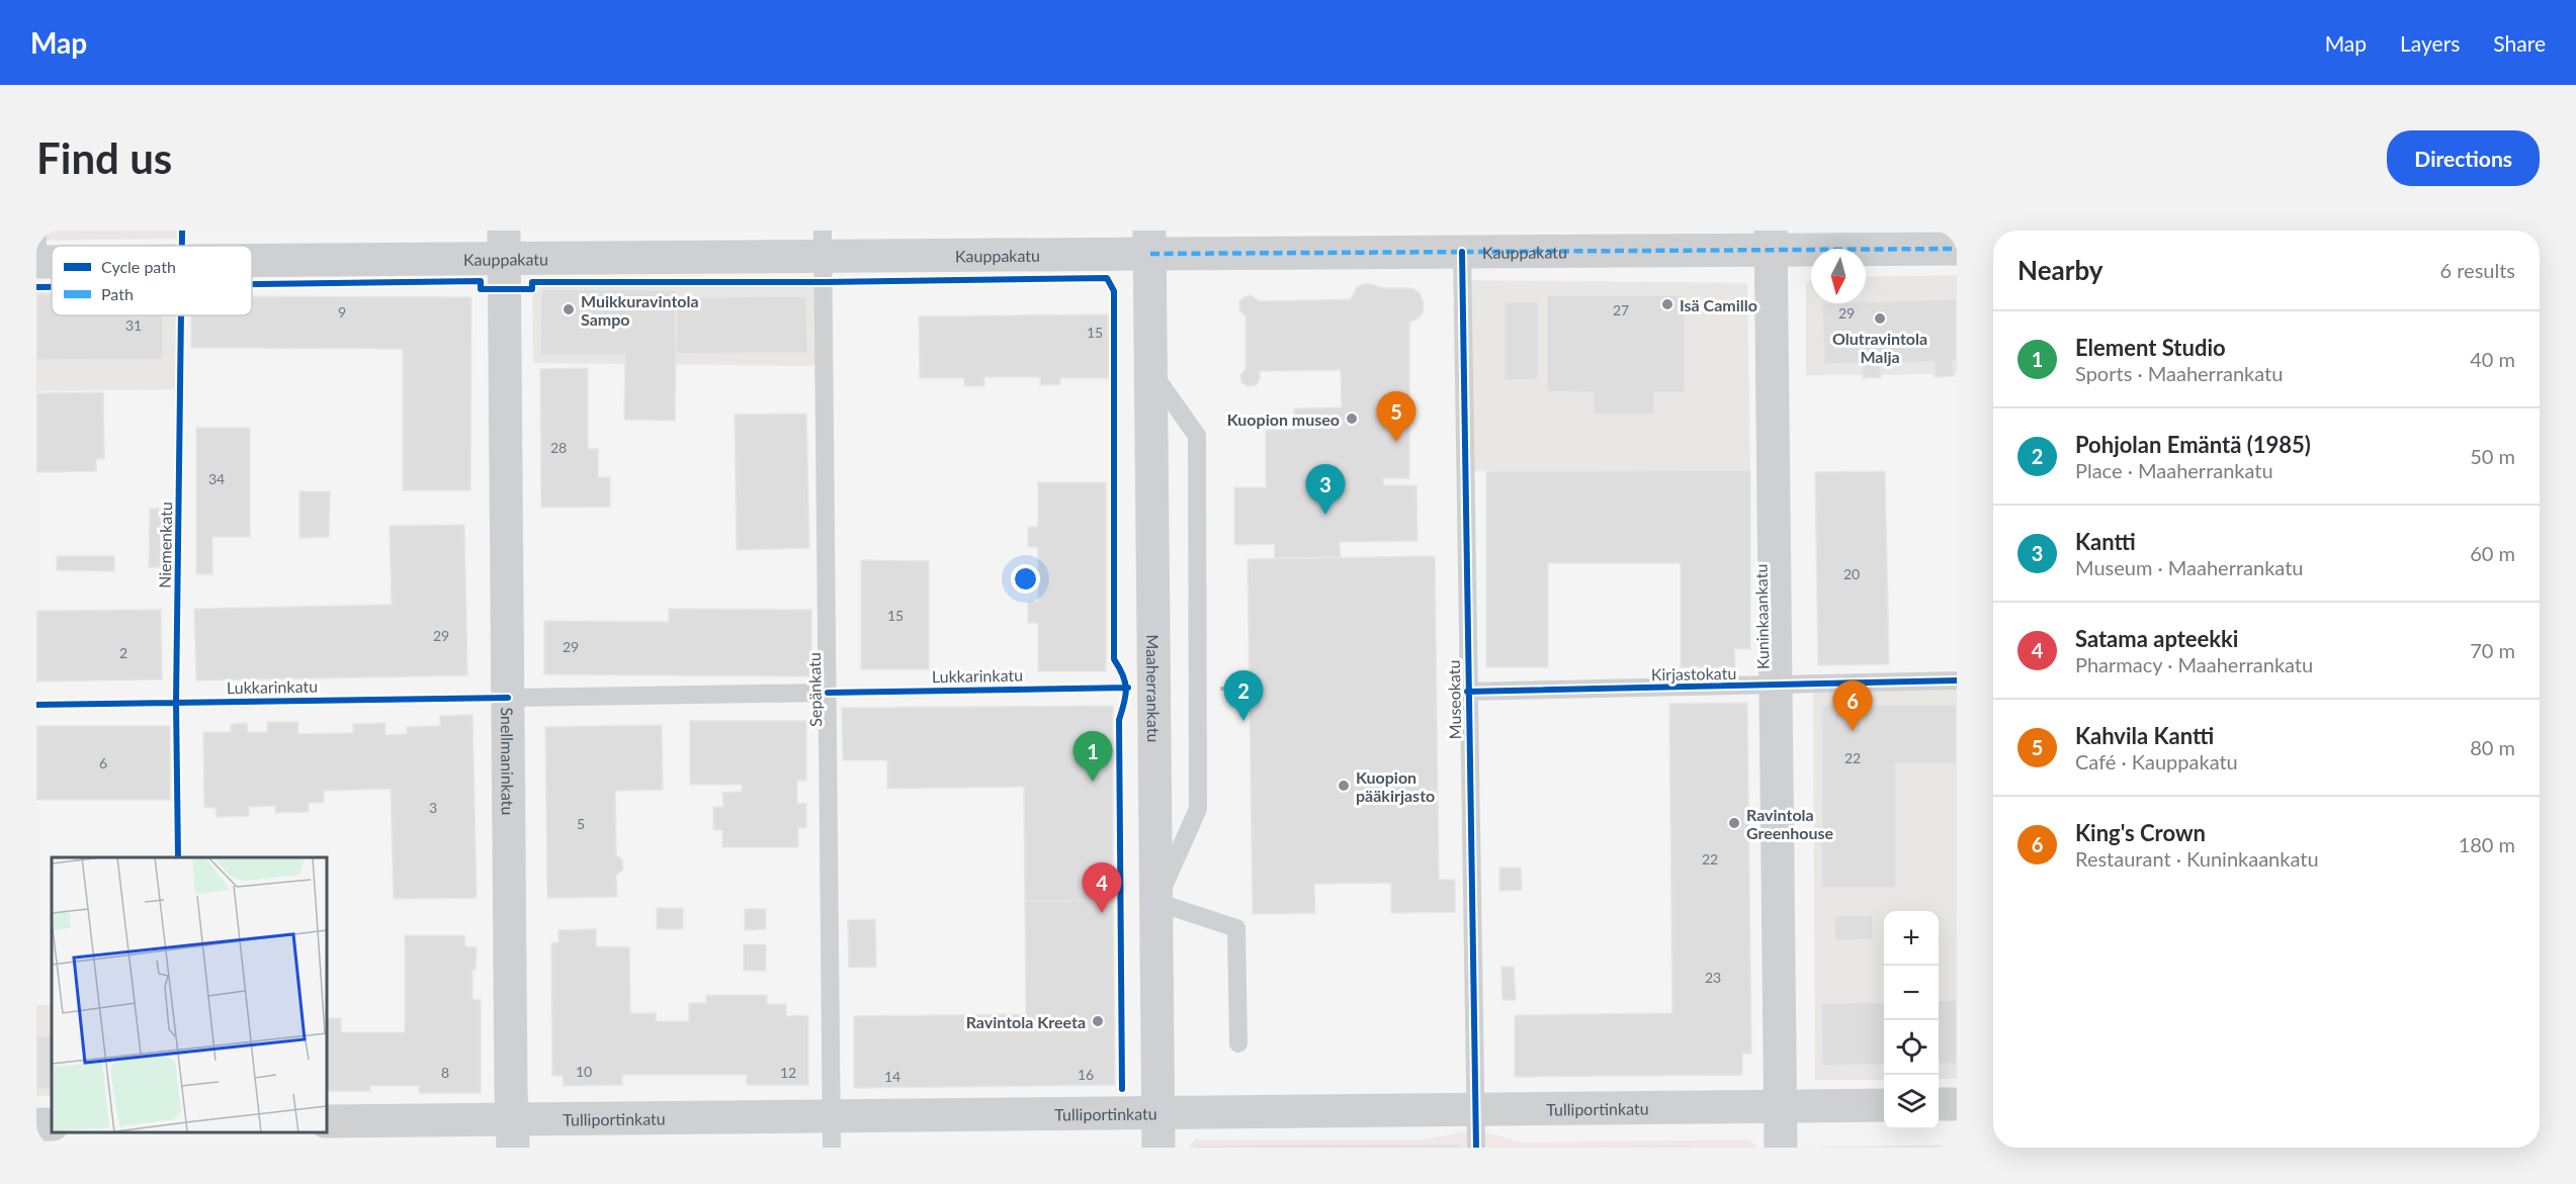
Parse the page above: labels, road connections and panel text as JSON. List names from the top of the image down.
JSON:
{
  "streets": {
    "main road": ["Maaherrankatu"],
    "street": [
      "Kauppakatu",
      "Kuninkaankatu",
      "Snellmaninkatu",
      "Tulliportinkatu"
    ],
    "lane": ["Kirjastokatu", "Sepänkatu", "Museokatu"],
    "cycle path": ["Niemenkatu", "Lukkarinkatu"]
  },
  "crossings": [
    ["Kauppakatu", "Kuninkaankatu"],
    ["Kauppakatu", "Maaherrankatu"],
    ["Kauppakatu", "Sepänkatu"],
    ["Kauppakatu", "Museokatu"],
    ["Kauppakatu", "Snellmaninkatu"],
    ["Kuninkaankatu", "Kirjastokatu"],
    ["Kuninkaankatu", "Tulliportinkatu"],
    ["Kirjastokatu", "Museokatu"],
    ["Maaherrankatu", "Tulliportinkatu"],
    ["Sepänkatu", "Tulliportinkatu"],
    ["Museokatu", "Tulliportinkatu"],
    ["Snellmaninkatu", "Tulliportinkatu"]
  ],
  "places": [
    "Isä Camillo",
    "Muikkuravintola Sampo",
    "Olutravintola Malja",
    "Kuopion museo",
    "Kuopion pääkirjasto",
    "Ravintola Greenhouse",
    "Ravintola Kreeta"
  ],
  "house_numbers": [
    "27",
    "9",
    "29",
    "31",
    "15",
    "28",
    "34",
    "20",
    "15",
    "29",
    "29",
    "2",
    "22",
    "6",
    "3",
    "5",
    "22",
    "23",
    "10",
    "8",
    "12",
    "16",
    "14"
  ],
  "legend": ["Cycle path", "Path"],
  "north": "bottom",
  "page": {
    "header": "Map",
    "nav": ["Map", "Layers", "Share"],
    "buttons": "Directions",
    "title": "Find us",
    "heading": ["Nearby", "6 results"],
    "list": [
      {
        "mark": "1",
        "name": "Element Studio",
        "note": "Sports · Maaherrankatu",
        "value": "40 m"
      },
      {
        "mark": "2",
        "name": "Pohjolan Emäntä (1985)",
        "note": "Place · Maaherrankatu",
        "value": "50 m"
      },
      {
        "mark": "3",
        "name": "Kantti",
        "note": "Museum · Maaherrankatu",
        "value": "60 m"
      },
      {
        "mark": "4",
        "name": "Satama apteekki",
        "note": "Pharmacy · Maaherrankatu",
        "value": "70 m"
      },
      {
        "mark": "5",
        "name": "Kahvila Kantti",
        "note": "Café · Kauppakatu",
        "value": "80 m"
      },
      {
        "mark": "6",
        "name": "King's Crown",
        "note": "Restaurant · Kuninkaankatu",
        "value": "180 m"
      }
    ],
    "pins": [
      "5",
      "3",
      "2",
      "6",
      "1",
      "4"
    ],
    "map_buttons": ["+", "−"]
  }
}
